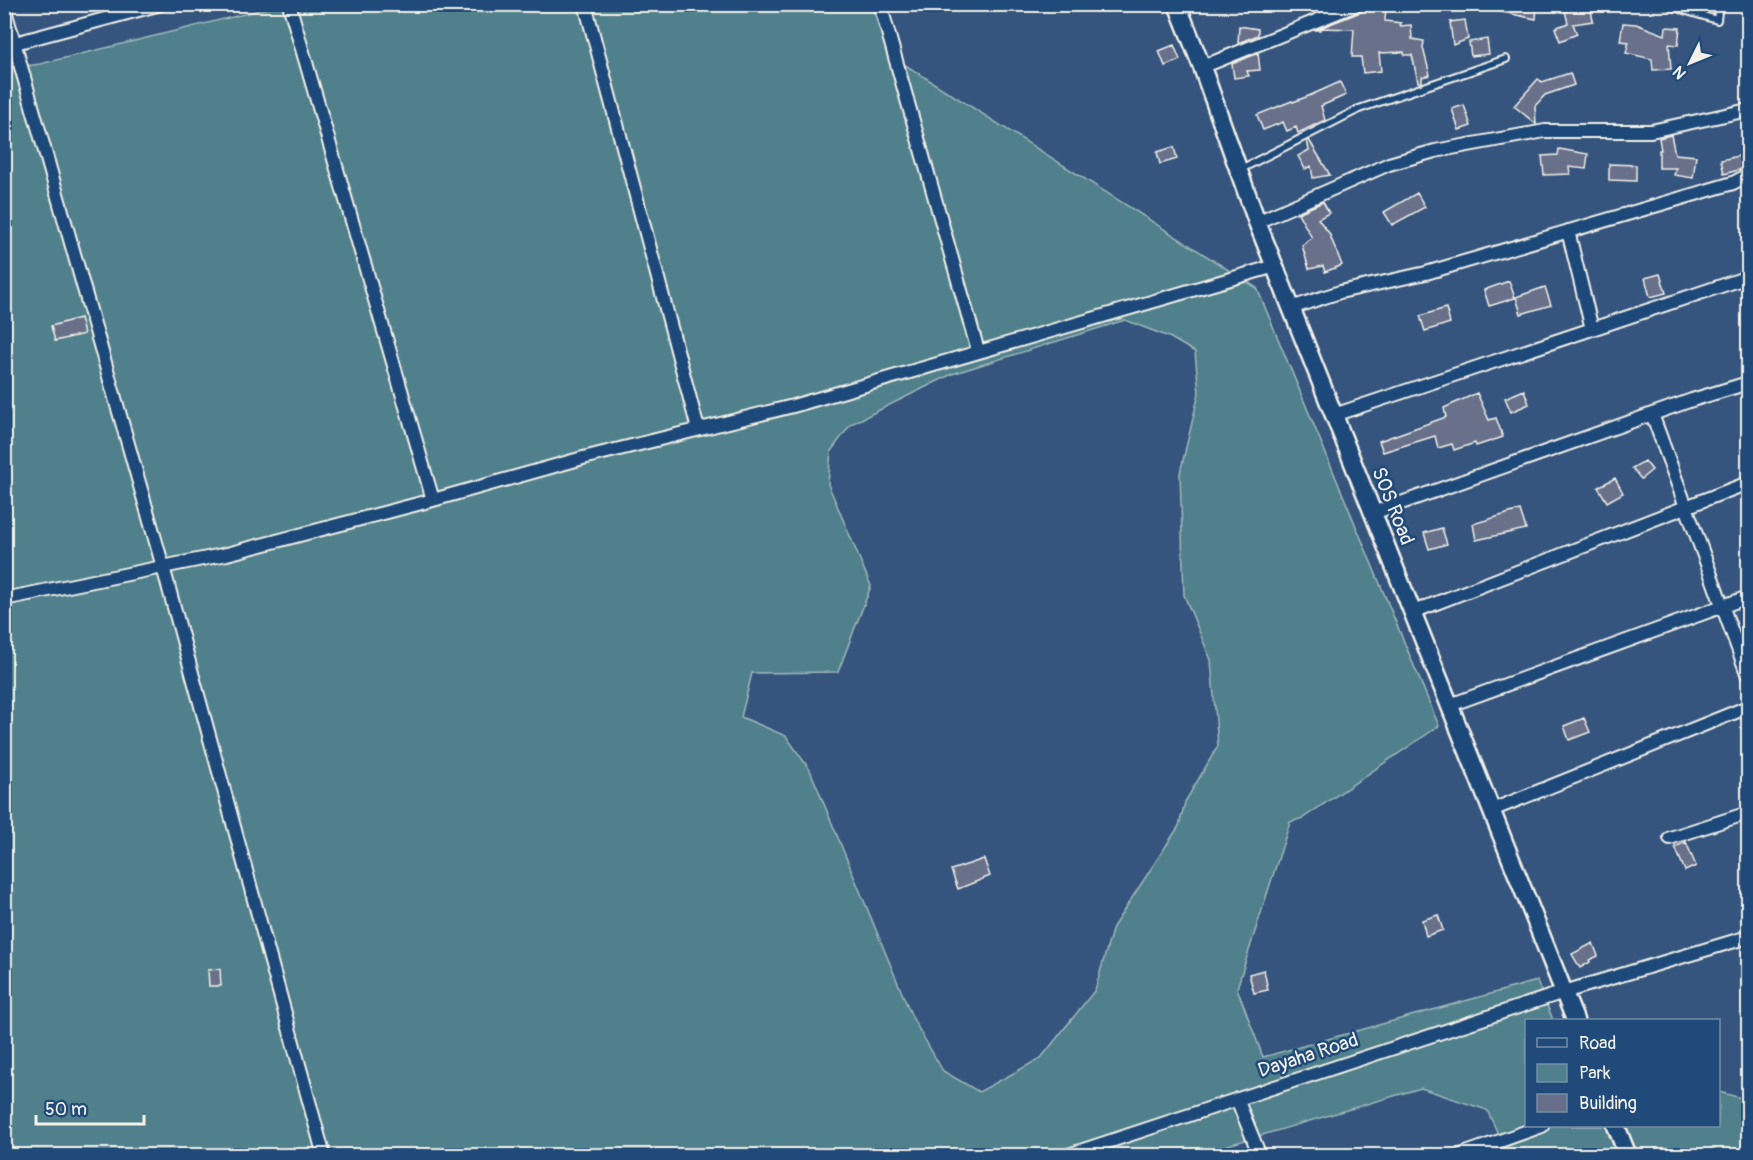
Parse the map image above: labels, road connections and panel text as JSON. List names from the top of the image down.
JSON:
{
  "streets": {
    "street": ["SOS Road", "Dayaha Road"]
  },
  "crossings": [
    ["SOS Road", "Dayaha Road"]
  ],
  "legend": ["Road", "Park", "Building"],
  "scale_bar": "50 m",
  "north": "bottom left"
}
